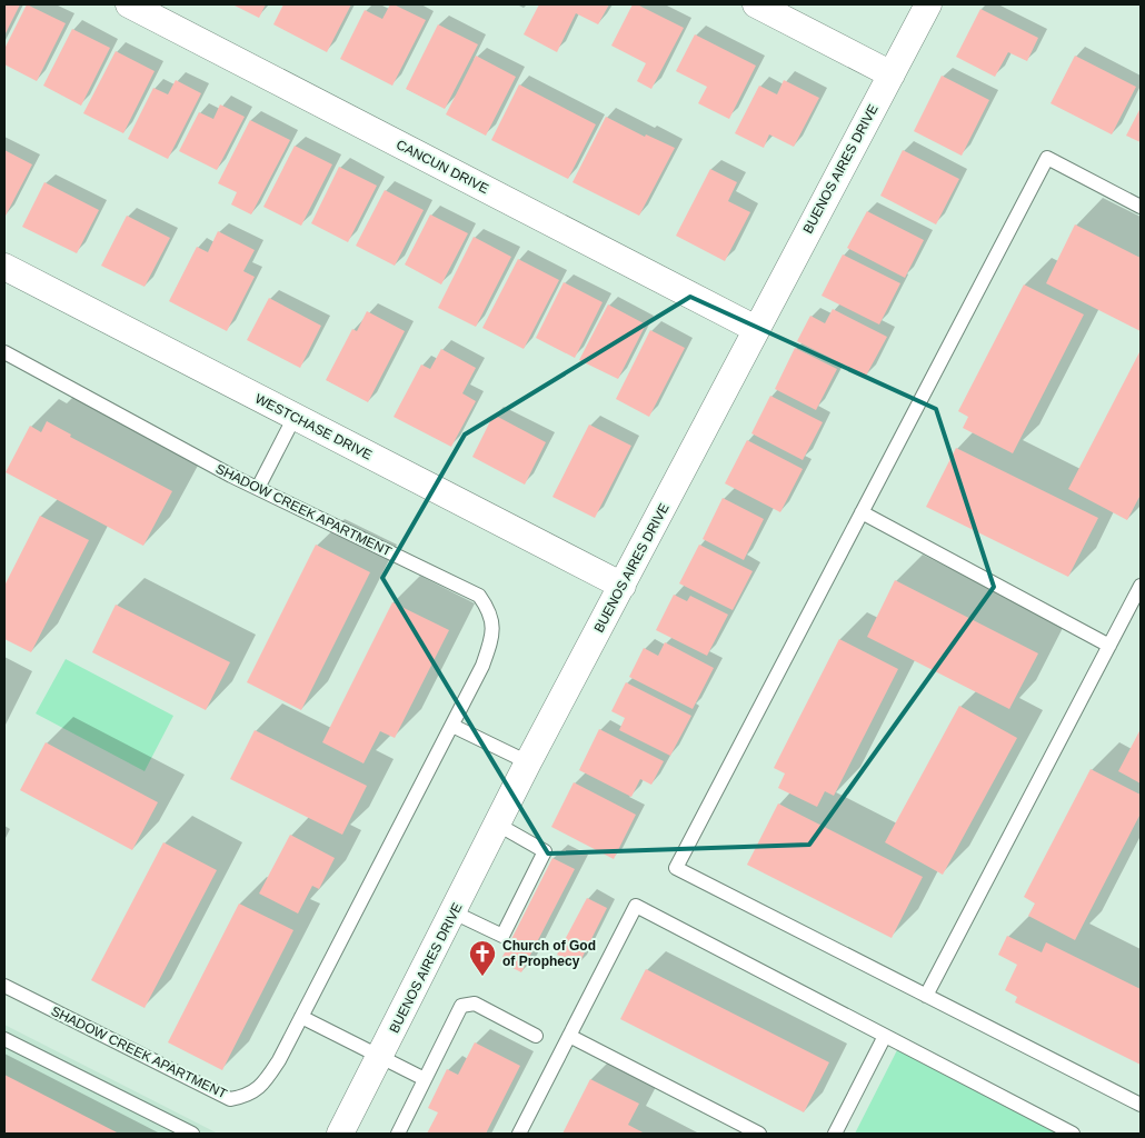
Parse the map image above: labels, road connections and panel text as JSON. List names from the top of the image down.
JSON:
{
  "streets": {
    "street": ["CANCUN DRIVE", "BUENOS AIRES DRIVE", "WESTCHASE DRIVE"],
    "lane": ["SHADOW CREEK APARTMENT"]
  },
  "crossings": [
    ["CANCUN DRIVE", "BUENOS AIRES DRIVE"],
    ["BUENOS AIRES DRIVE", "WESTCHASE DRIVE"]
  ],
  "places": {
    "church": ["Church of God of Prophecy"]
  }
}
